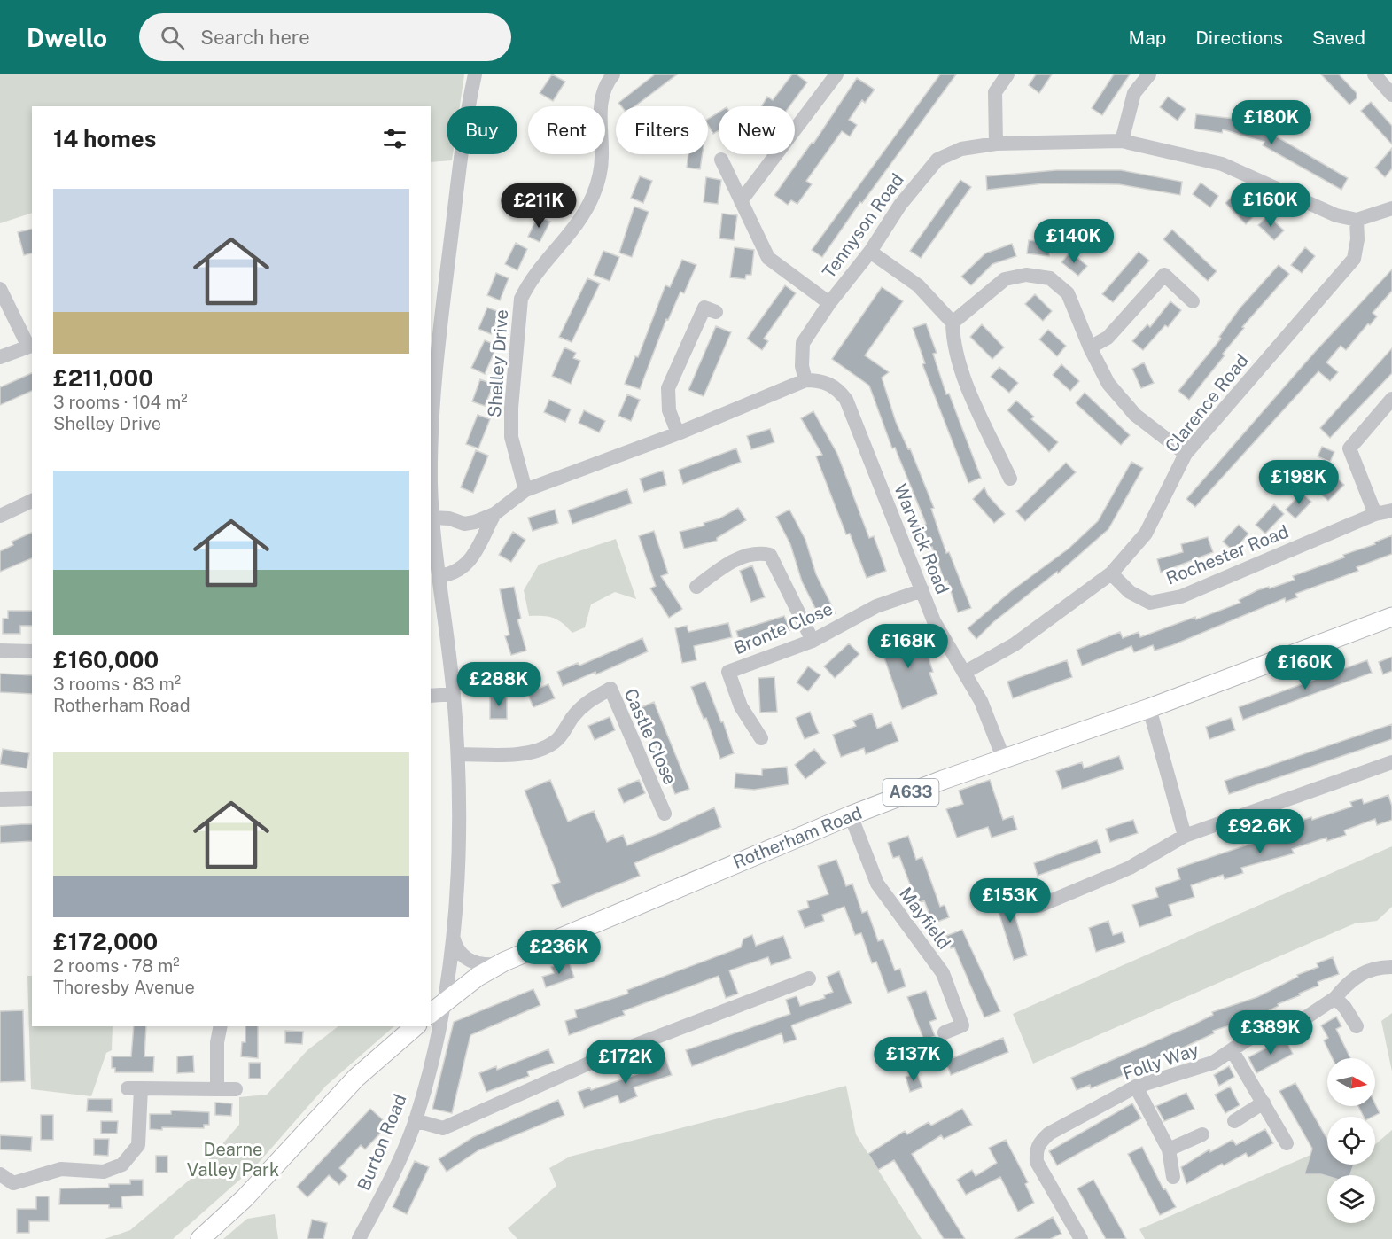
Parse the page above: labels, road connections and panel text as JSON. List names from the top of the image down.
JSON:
{
  "streets": {
    "main road": ["A633", "Rotherham Road"],
    "street": [
      "Tennyson Road",
      "Shelley Drive",
      "Clarence Road",
      "Warwick Road",
      "Rochester Road",
      "Bronte Close",
      "Castle Close",
      "Mayfield",
      "Folly Way",
      "Burton Road"
    ]
  },
  "crossings": [
    ["Tennyson Road", "Clarence Road"],
    ["Tennyson Road", "Warwick Road"],
    ["Clarence Road", "Warwick Road"],
    ["Clarence Road", "Rochester Road"],
    ["Warwick Road", "Bronte Close"],
    ["Warwick Road", "Rotherham Road"],
    ["Castle Close", "Burton Road"],
    ["Rotherham Road", "Mayfield"],
    ["Rotherham Road", "Burton Road"]
  ],
  "parks": ["Dearne Valley Park"],
  "north": "right",
  "page": {
    "header": "Dwello",
    "search": "Search here",
    "nav": ["Map", "Directions", "Saved"],
    "price": [
      "£180K",
      "£160K",
      "£211K",
      "£140K",
      "£198K",
      "£168K",
      "£160K",
      "£288K",
      "£92.6K",
      "£153K",
      "£236K",
      "£389K",
      "£137K",
      "£172K"
    ],
    "chip": [
      "Buy",
      "Rent",
      "Filters",
      "New"
    ],
    "heading": "14 homes",
    "list": [
      {
        "name": "£211,000",
        "note": "3 rooms · 104 m² · Shelley Drive"
      },
      {
        "name": "£160,000",
        "note": "3 rooms · 83 m² · Rotherham Road"
      },
      {
        "name": "£172,000",
        "note": "2 rooms · 78 m² · Thoresby Avenue"
      }
    ]
  }
}
